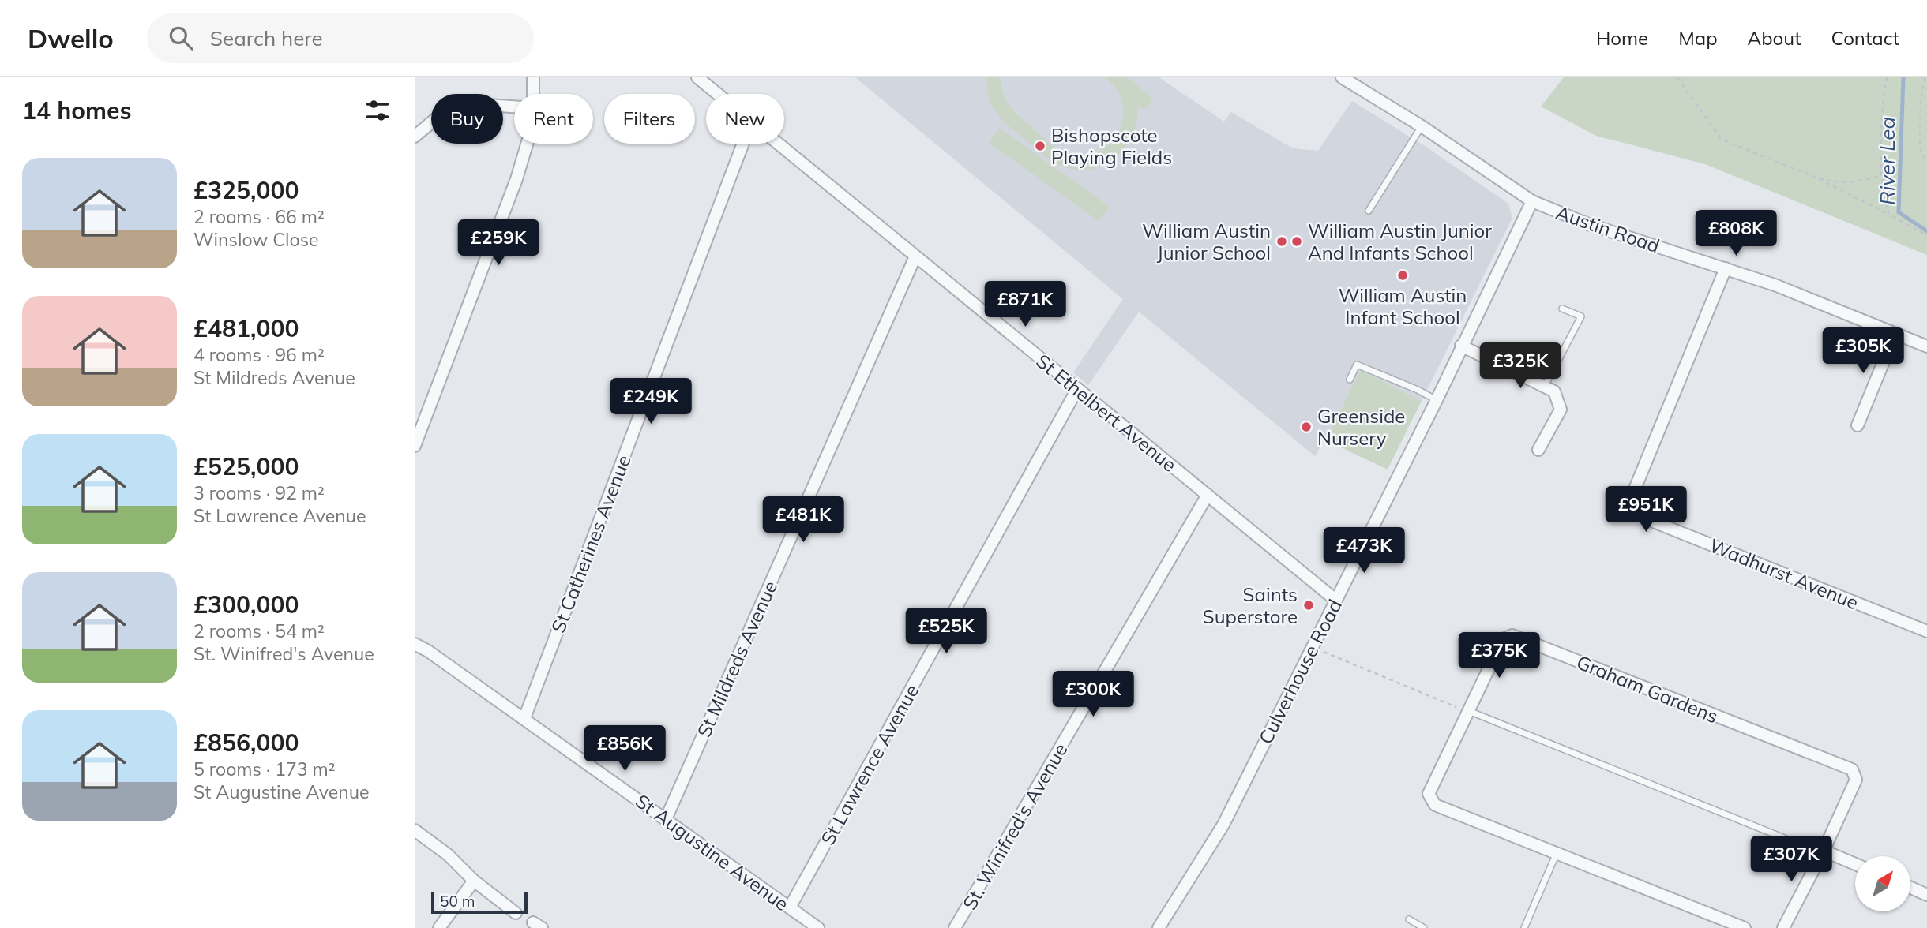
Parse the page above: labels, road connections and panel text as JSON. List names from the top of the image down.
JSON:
{
  "streets": {
    "street": [
      "Austin Road",
      "St Ethelbert Avenue",
      "St Catherines Avenue",
      "Wadhurst Avenue",
      "St Mildreds Avenue",
      "Culverhouse Road",
      "Graham Gardens",
      "St Lawrence Avenue",
      "St. Winifred's Avenue",
      "St Augustine Avenue"
    ]
  },
  "crossings": [
    ["Austin Road", "Wadhurst Avenue"],
    ["Austin Road", "Culverhouse Road"],
    ["St Ethelbert Avenue", "St Mildreds Avenue"],
    ["St Ethelbert Avenue", "Culverhouse Road"],
    ["St Ethelbert Avenue", "St Lawrence Avenue"],
    ["St Ethelbert Avenue", "St. Winifred's Avenue"],
    ["St Catherines Avenue", "St Augustine Avenue"],
    ["St Mildreds Avenue", "St Augustine Avenue"],
    ["St Lawrence Avenue", "St Augustine Avenue"]
  ],
  "water": ["River Lea"],
  "places": [
    "Bishopscote Playing Fields",
    "William Austin Junior School",
    "William Austin Junior And Infants School",
    "William Austin Infant School",
    "Greenside Nursery",
    "Saints Superstore"
  ],
  "scale_bar": "50 m",
  "north": "top right",
  "page": {
    "header": "Dwello",
    "search": "Search here",
    "nav": [
      "Home",
      "Map",
      "About",
      "Contact"
    ],
    "heading": "14 homes",
    "chip": [
      "Buy",
      "Rent",
      "Filters",
      "New"
    ],
    "list": [
      {
        "name": "£325,000",
        "note": "2 rooms · 66 m² · Winslow Close"
      },
      {
        "name": "£481,000",
        "note": "4 rooms · 96 m² · St Mildreds Avenue"
      },
      {
        "name": "£525,000",
        "note": "3 rooms · 92 m² · St Lawrence Avenue"
      },
      {
        "name": "£300,000",
        "note": "2 rooms · 54 m² · St. Winifred's Avenue"
      },
      {
        "name": "£856,000",
        "note": "5 rooms · 173 m² · St Augustine Avenue"
      }
    ],
    "price": [
      "£808K",
      "£259K",
      "£871K",
      "£305K",
      "£325K",
      "£249K",
      "£951K",
      "£481K",
      "£473K",
      "£525K",
      "£375K",
      "£300K",
      "£856K",
      "£307K"
    ],
    "scale": "50 m"
  }
}
